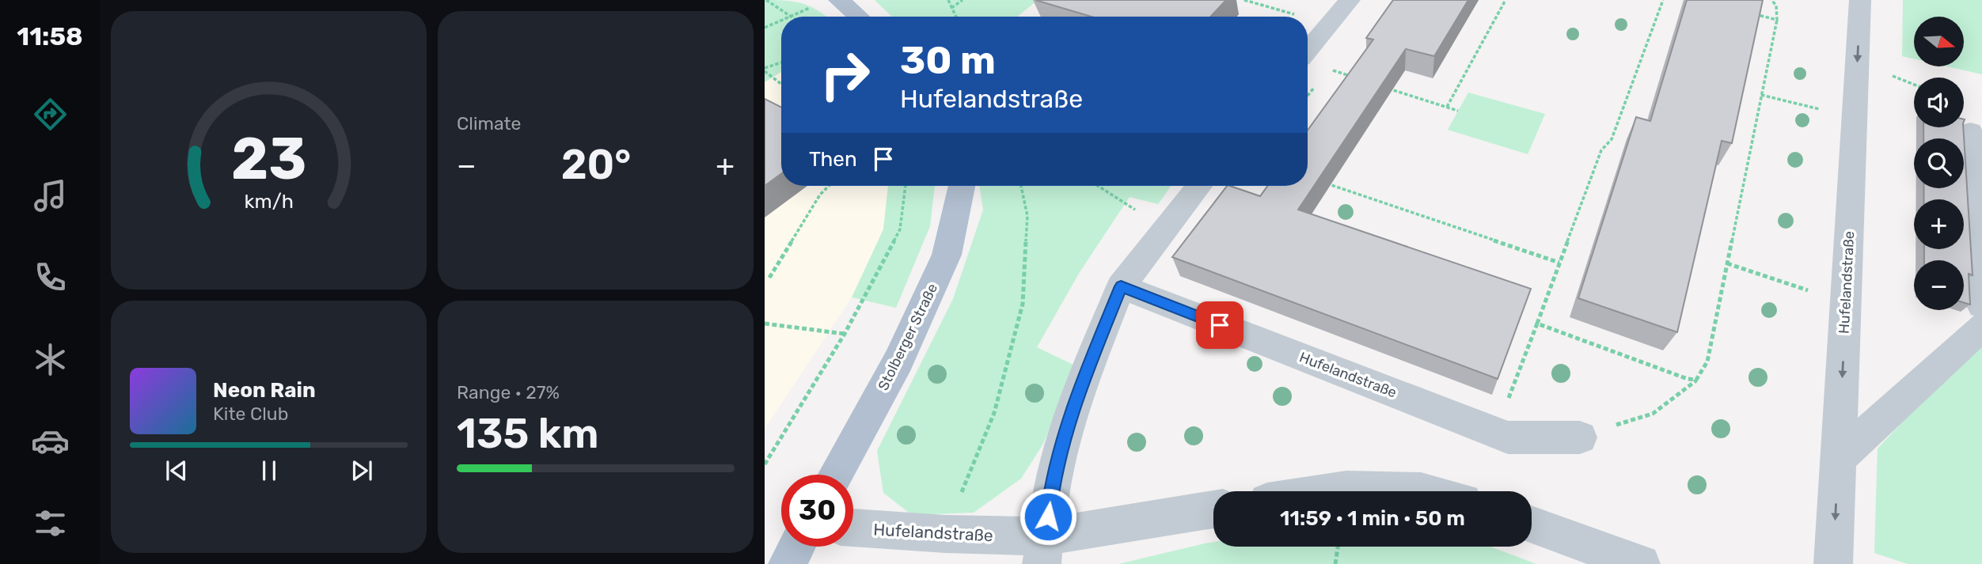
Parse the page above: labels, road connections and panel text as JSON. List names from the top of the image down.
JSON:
{
  "streets": {
    "main road": ["Stolberger Straße"],
    "street": ["Hufelandstraße"]
  },
  "north": "right",
  "page": {
    "tabs": "11:58",
    "tile": [
      "Climate",
      ["Range · 27%", "135 km"]
    ],
    "map_buttons": ["+", "−"],
    "turn": ["30 m", "Hufelandstraße"],
    "then": "Then",
    "heat": ["−", "20°", "+"],
    "song": ["Neon Rain", "Kite Club"],
    "limit": "30",
    "trip": "11:59 · 1 min · 50 m",
    "gauge": ["23", "km/h"]
  }
}
